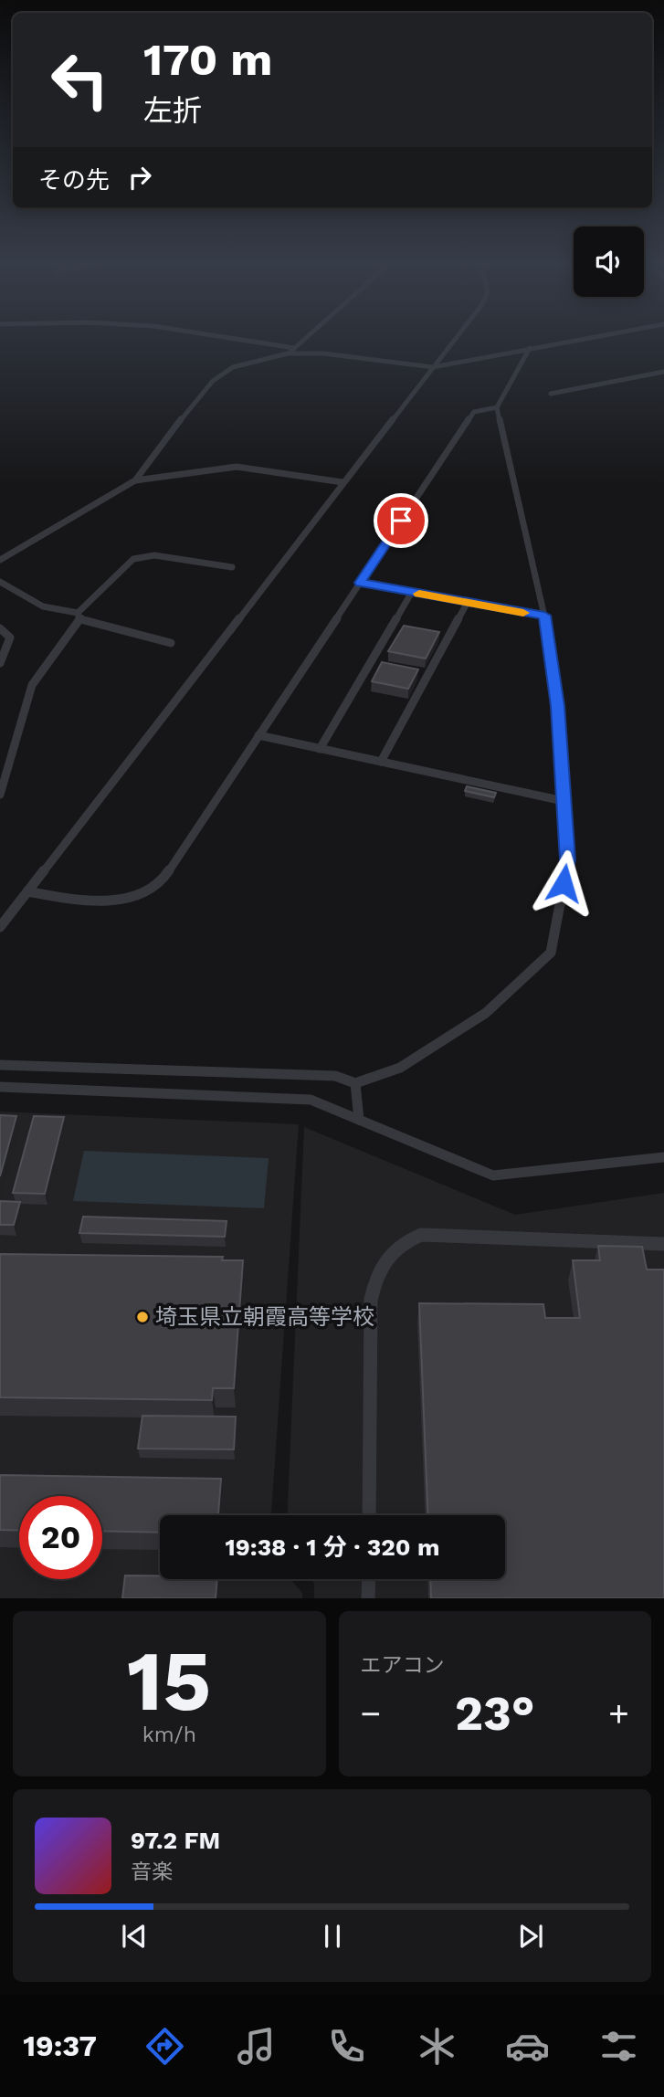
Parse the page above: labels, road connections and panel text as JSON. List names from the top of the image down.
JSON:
{
  "places": ["埼玉県立朝霞高等学校"],
  "page": {
    "turn": ["170 m", "左折"],
    "then": "その先",
    "limit": "20",
    "trip": "19:38 · 1 分 · 320 m",
    "tile": [
      ["15", "km/h"],
      "エアコン"
    ],
    "heat": ["−", "23°", "+"],
    "song": ["97.2 FM", "音楽"],
    "tabs": "19:37"
  }
}
